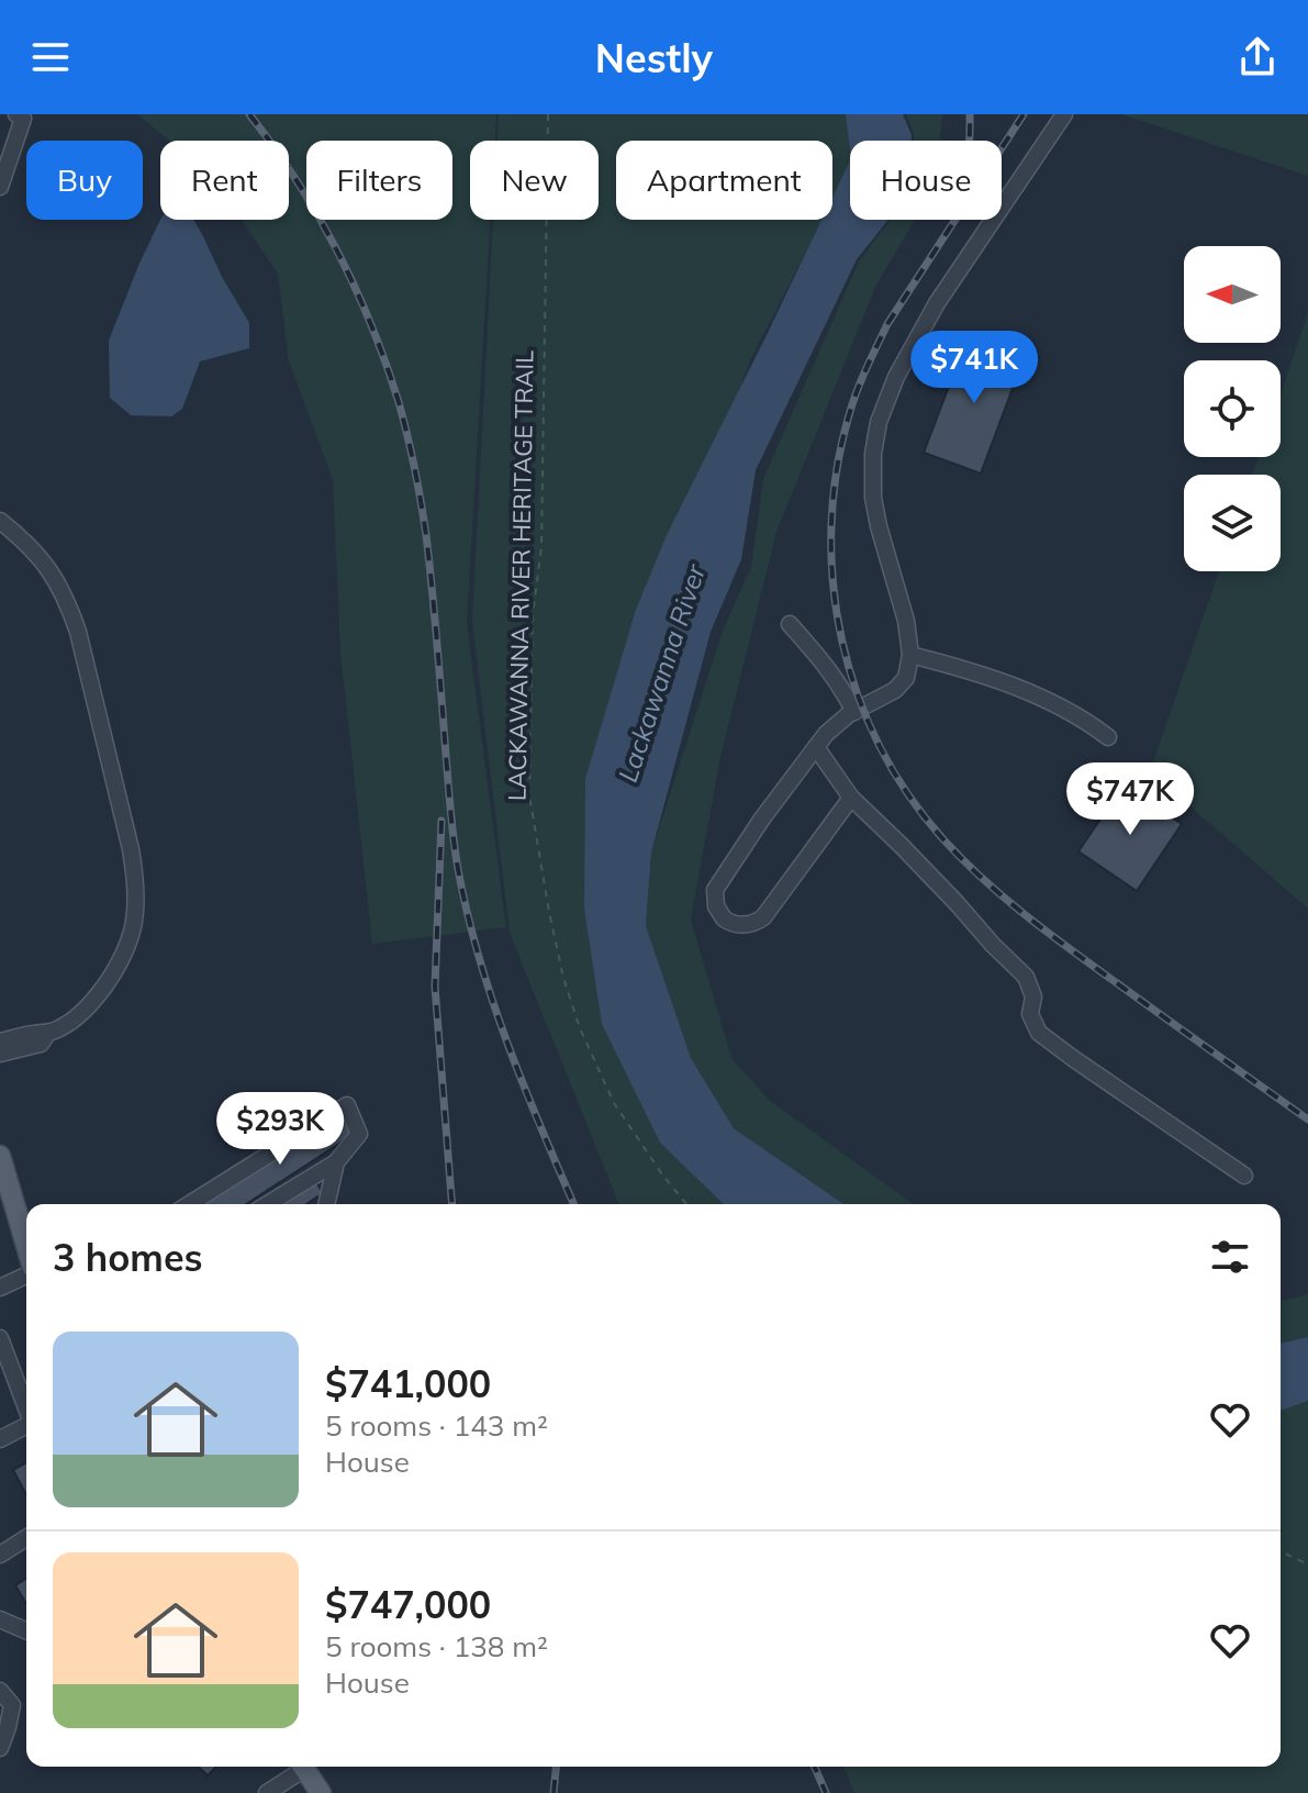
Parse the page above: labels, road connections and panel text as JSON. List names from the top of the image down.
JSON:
{
  "streets": {
    "path": ["LACKAWANNA RIVER HERITAGE TRAIL"]
  },
  "water": ["Lackawanna River"],
  "north": "left",
  "page": {
    "header": "Nestly",
    "chip": [
      "Buy",
      "Rent",
      "Filters",
      "New",
      "Apartment",
      "House"
    ],
    "price": ["$741K", "$747K", "$293K"],
    "heading": "3 homes",
    "list": [
      {
        "name": "$741,000",
        "note": "5 rooms · 143 m² · House"
      },
      {
        "name": "$747,000",
        "note": "5 rooms · 138 m² · House"
      }
    ]
  }
}
